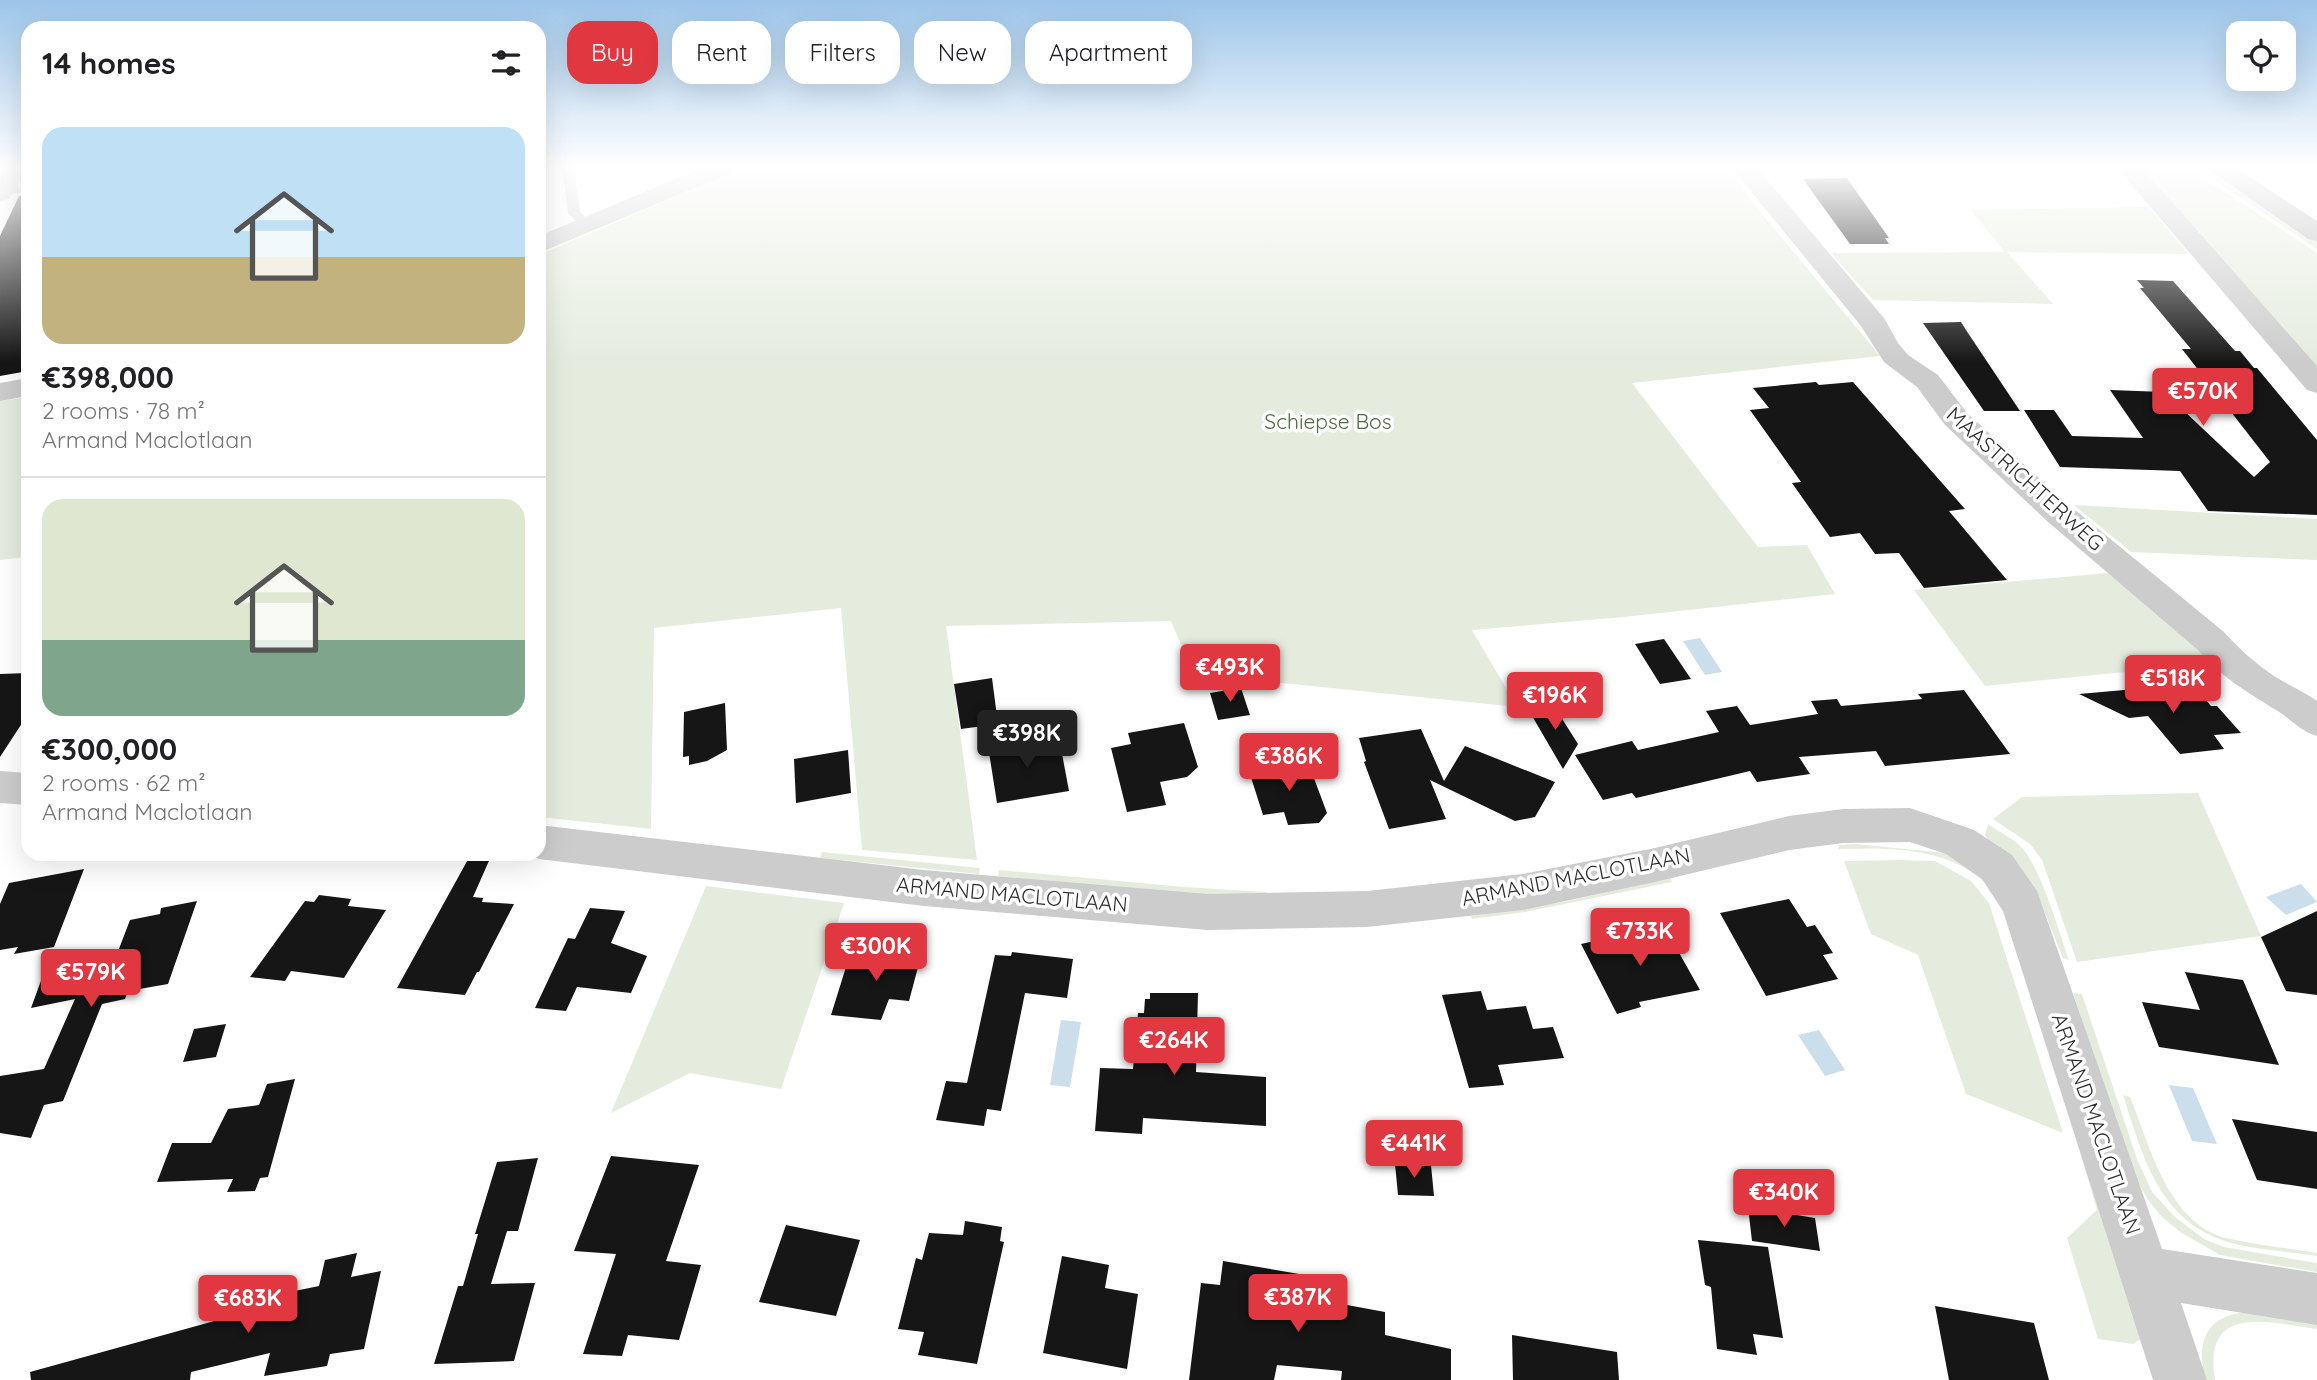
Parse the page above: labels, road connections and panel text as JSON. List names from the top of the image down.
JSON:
{
  "streets": {
    "street": ["MAASTRICHTERWEG", "ARMAND MACLOTLAAN"]
  },
  "parks": ["Schiepse Bos"],
  "page": {
    "chip": [
      "Buy",
      "Rent",
      "Filters",
      "New",
      "Apartment"
    ],
    "heading": "14 homes",
    "list": [
      {
        "name": "€398,000",
        "note": "2 rooms · 78 m² · Armand Maclotlaan"
      },
      {
        "name": "€300,000",
        "note": "2 rooms · 62 m² · Armand Maclotlaan"
      }
    ],
    "price": [
      "€570K",
      "€493K",
      "€518K",
      "€196K",
      "€398K",
      "€386K",
      "€733K",
      "€300K",
      "€579K",
      "€264K",
      "€441K",
      "€340K",
      "€387K",
      "€683K"
    ]
  }
}
